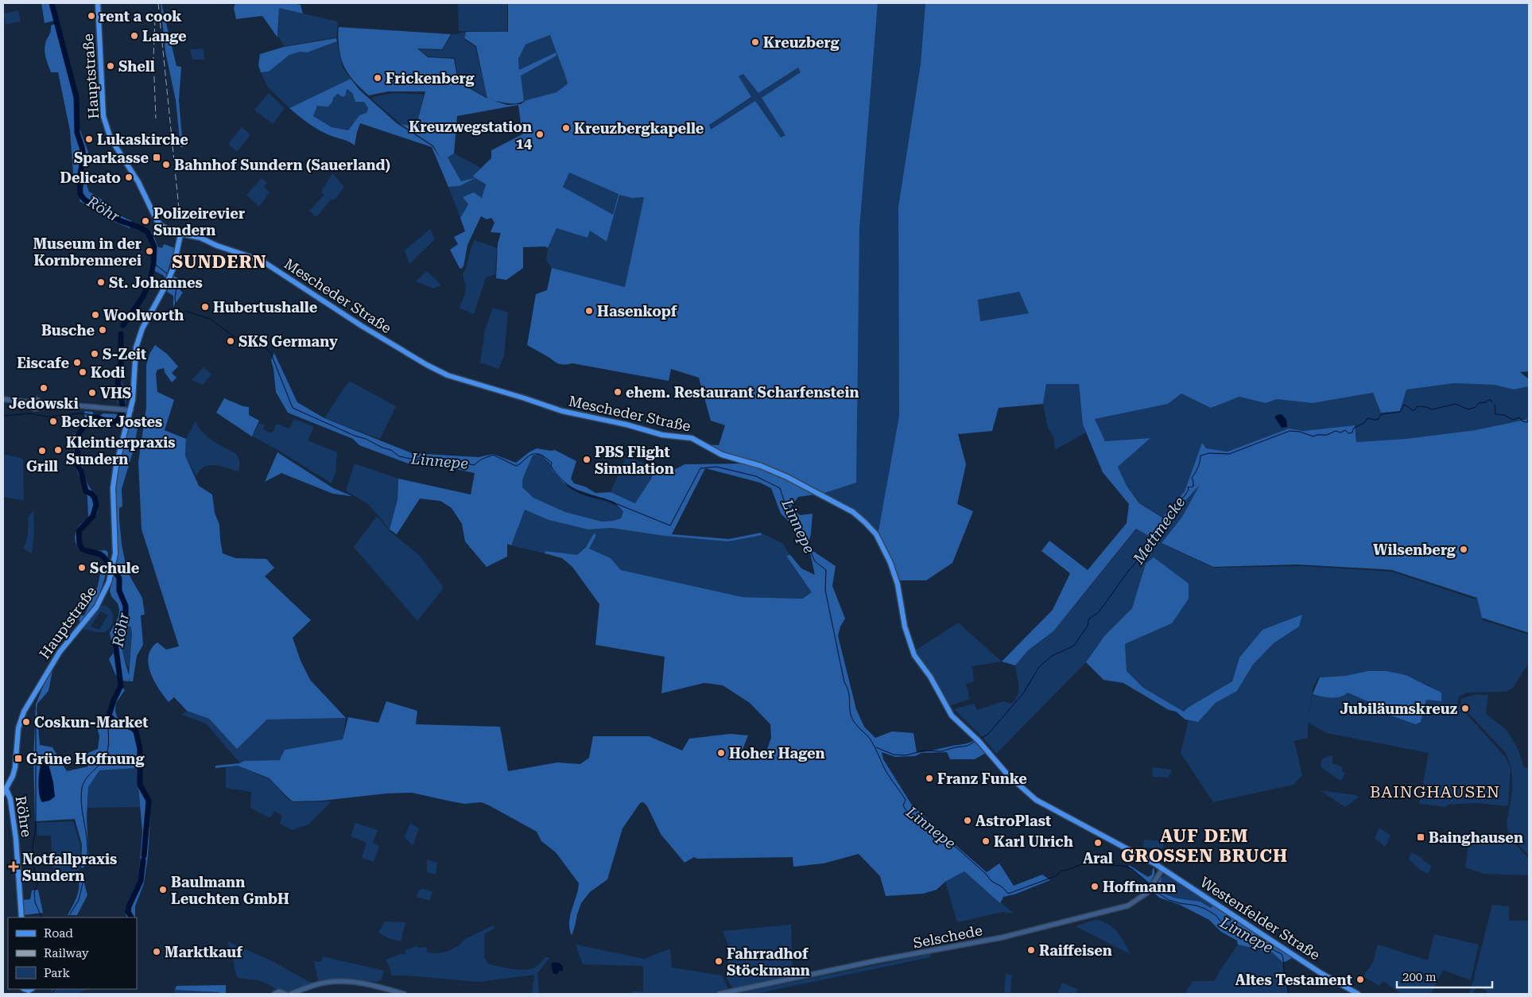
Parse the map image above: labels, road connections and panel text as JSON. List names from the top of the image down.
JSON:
{
  "streets": {
    "main road": [
      "Hauptstraße",
      "Mescheder Straße",
      "Röhre",
      "Westenfelder Straße"
    ],
    "street": ["Selschede"]
  },
  "crossings": [
    ["Hauptstraße", "Mescheder Straße"],
    ["Hauptstraße", "Röhre"],
    ["Mescheder Straße", "Westenfelder Straße"],
    ["Westenfelder Straße", "Selschede"]
  ],
  "districts": ["SUNDERN", "BAINGHAUSEN", "AUF DEM GROSSEN BRUCH"],
  "water": ["Röhr", "Linnepe", "Mettmecke"],
  "places": {
    "other": [
      "rent a cook",
      "Lange",
      "Kreuzberg",
      "Shell",
      "Frickenberg",
      "Kreuzbergkapelle",
      "Kreuzwegstation 14",
      "Lukaskirche",
      "Bahnhof Sundern (Sauerland)",
      "Delicato",
      "Polizeirevier Sundern",
      "Museum in der Kornbrennerei",
      "St. Johannes",
      "Hubertushalle",
      "Hasenkopf",
      "Woolworth",
      "Busche",
      "SKS Germany",
      "S-Zeit",
      "Eiscafe",
      "Kodi",
      "Jedowski",
      "ehem. Restaurant Scharfenstein",
      "VHS",
      "Becker Jostes",
      "Kleintierpraxis Sundern",
      "Grill",
      "PBS Flight Simulation",
      "Wilsenberg",
      "Schule",
      "Jubiläumskreuz",
      "Coskun-Market",
      "Hoher Hagen",
      "Franz Funke",
      "AstroPlast",
      "Karl Ulrich",
      "Aral",
      "Hoffmann",
      "Baulmann Leuchten GmbH",
      "Raiffeisen",
      "Marktkauf",
      "Fahrradhof Stöckmann",
      "Altes Testament"
    ],
    "transit": ["Sparkasse", "Grüne Hoffnung", "Bainghausen"],
    "health": ["Notfallpraxis Sundern"]
  },
  "legend": ["Road", "Railway", "Park"],
  "scale_bar": "200 m"
}
